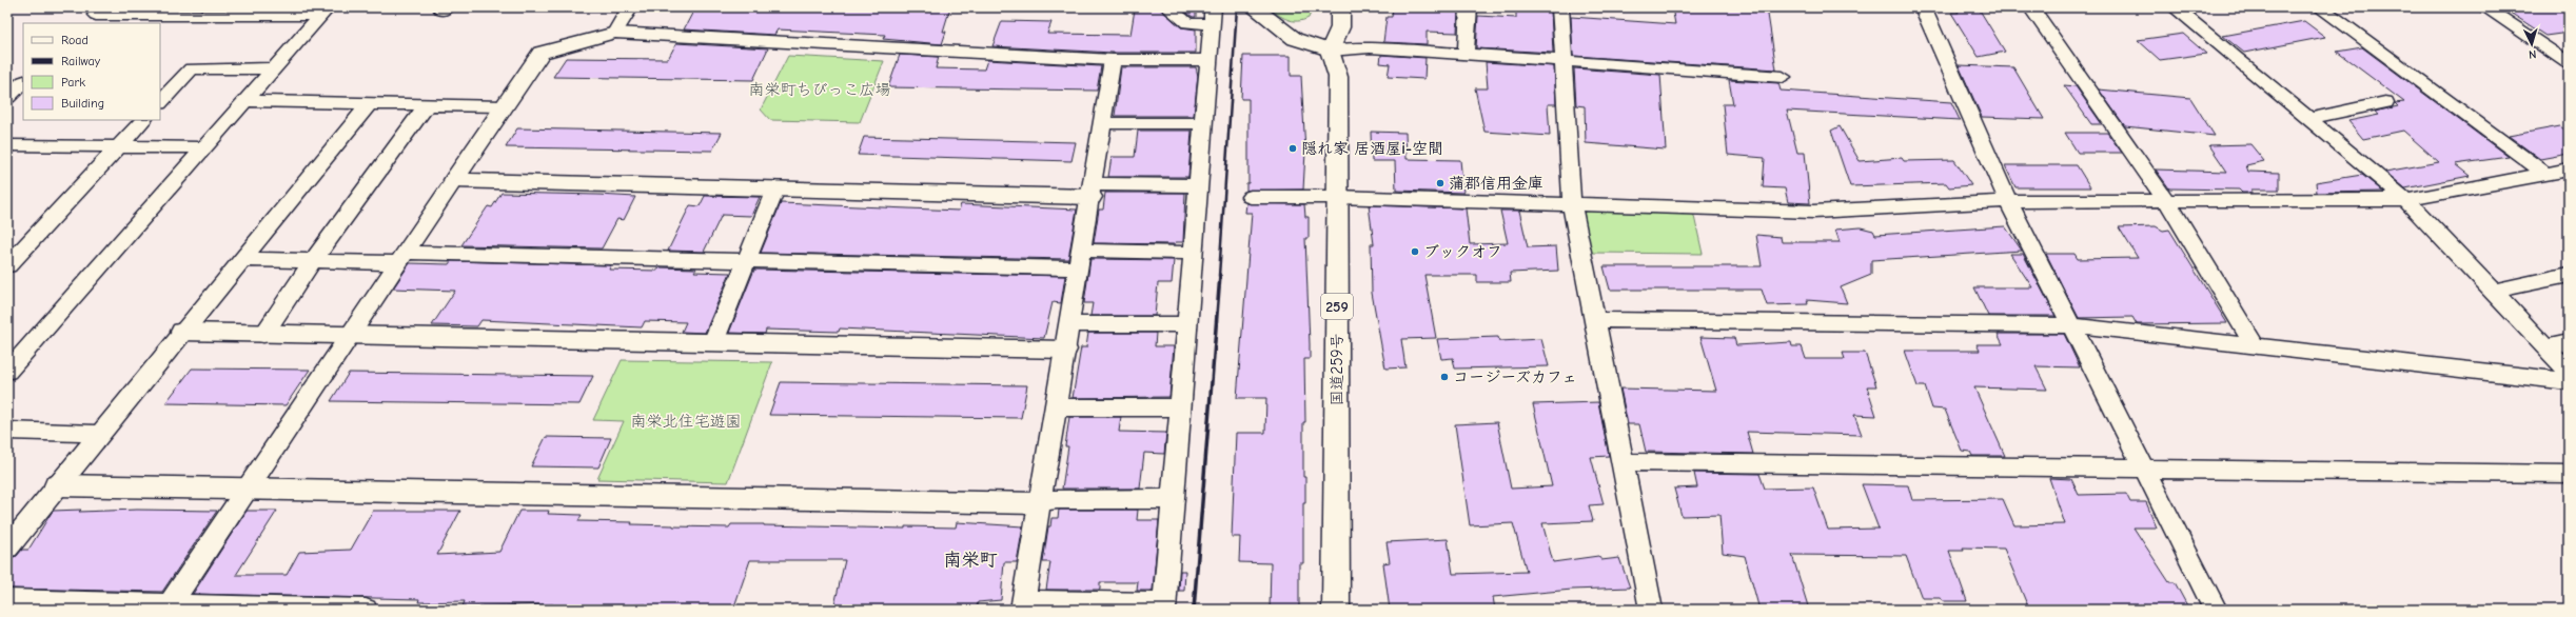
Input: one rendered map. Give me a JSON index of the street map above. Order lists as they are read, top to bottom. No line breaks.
{"streets":{"main road":["259","国道259号"]},"districts":["南栄町"],"parks":["南栄町ちびっこ広場","南栄北住宅遊園"],"places":["隠れ家 居酒屋i-空間","蒲郡信用金庫","ブックオフ","コージーズカフェ"],"legend":["Road","Railway","Park","Building"],"north":"bottom"}
